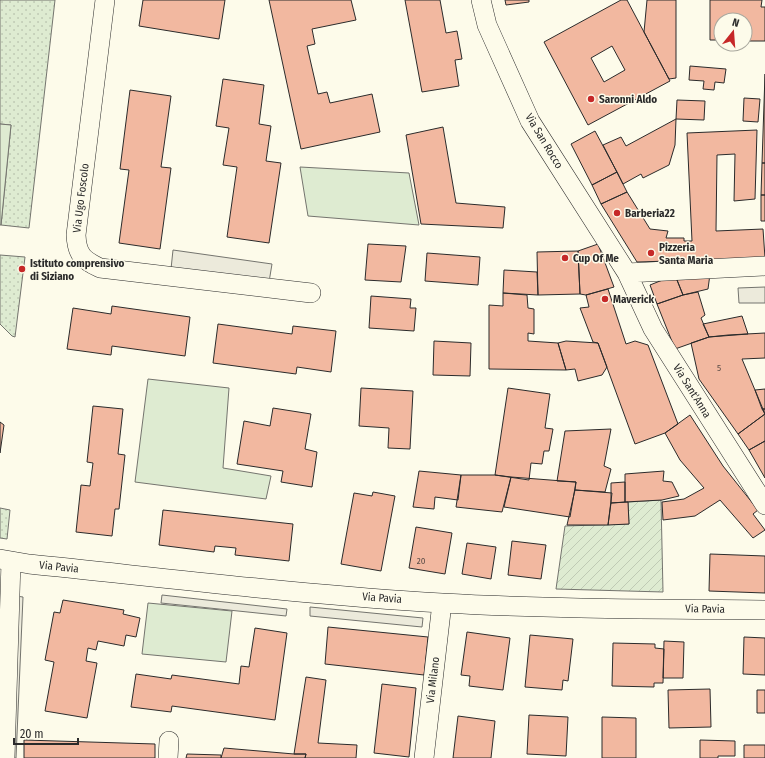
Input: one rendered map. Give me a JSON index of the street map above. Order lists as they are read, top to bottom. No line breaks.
{"streets":{"street":["Via San Rocco","Via Ugo Foscolo","Via Sant'Anna","Via Pavia","Via Milano"]},"crossings":[["Via San Rocco","Via Sant'Anna"],["Via Pavia","Via Milano"]],"places":["Saronni Aldo","Barberia22","Pizzeria Santa Maria","Cup Of Me","Istituto comprensivo di Siziano","Maverick"],"house_numbers":["5","20"],"scale_bar":"20 m","north":"top"}
